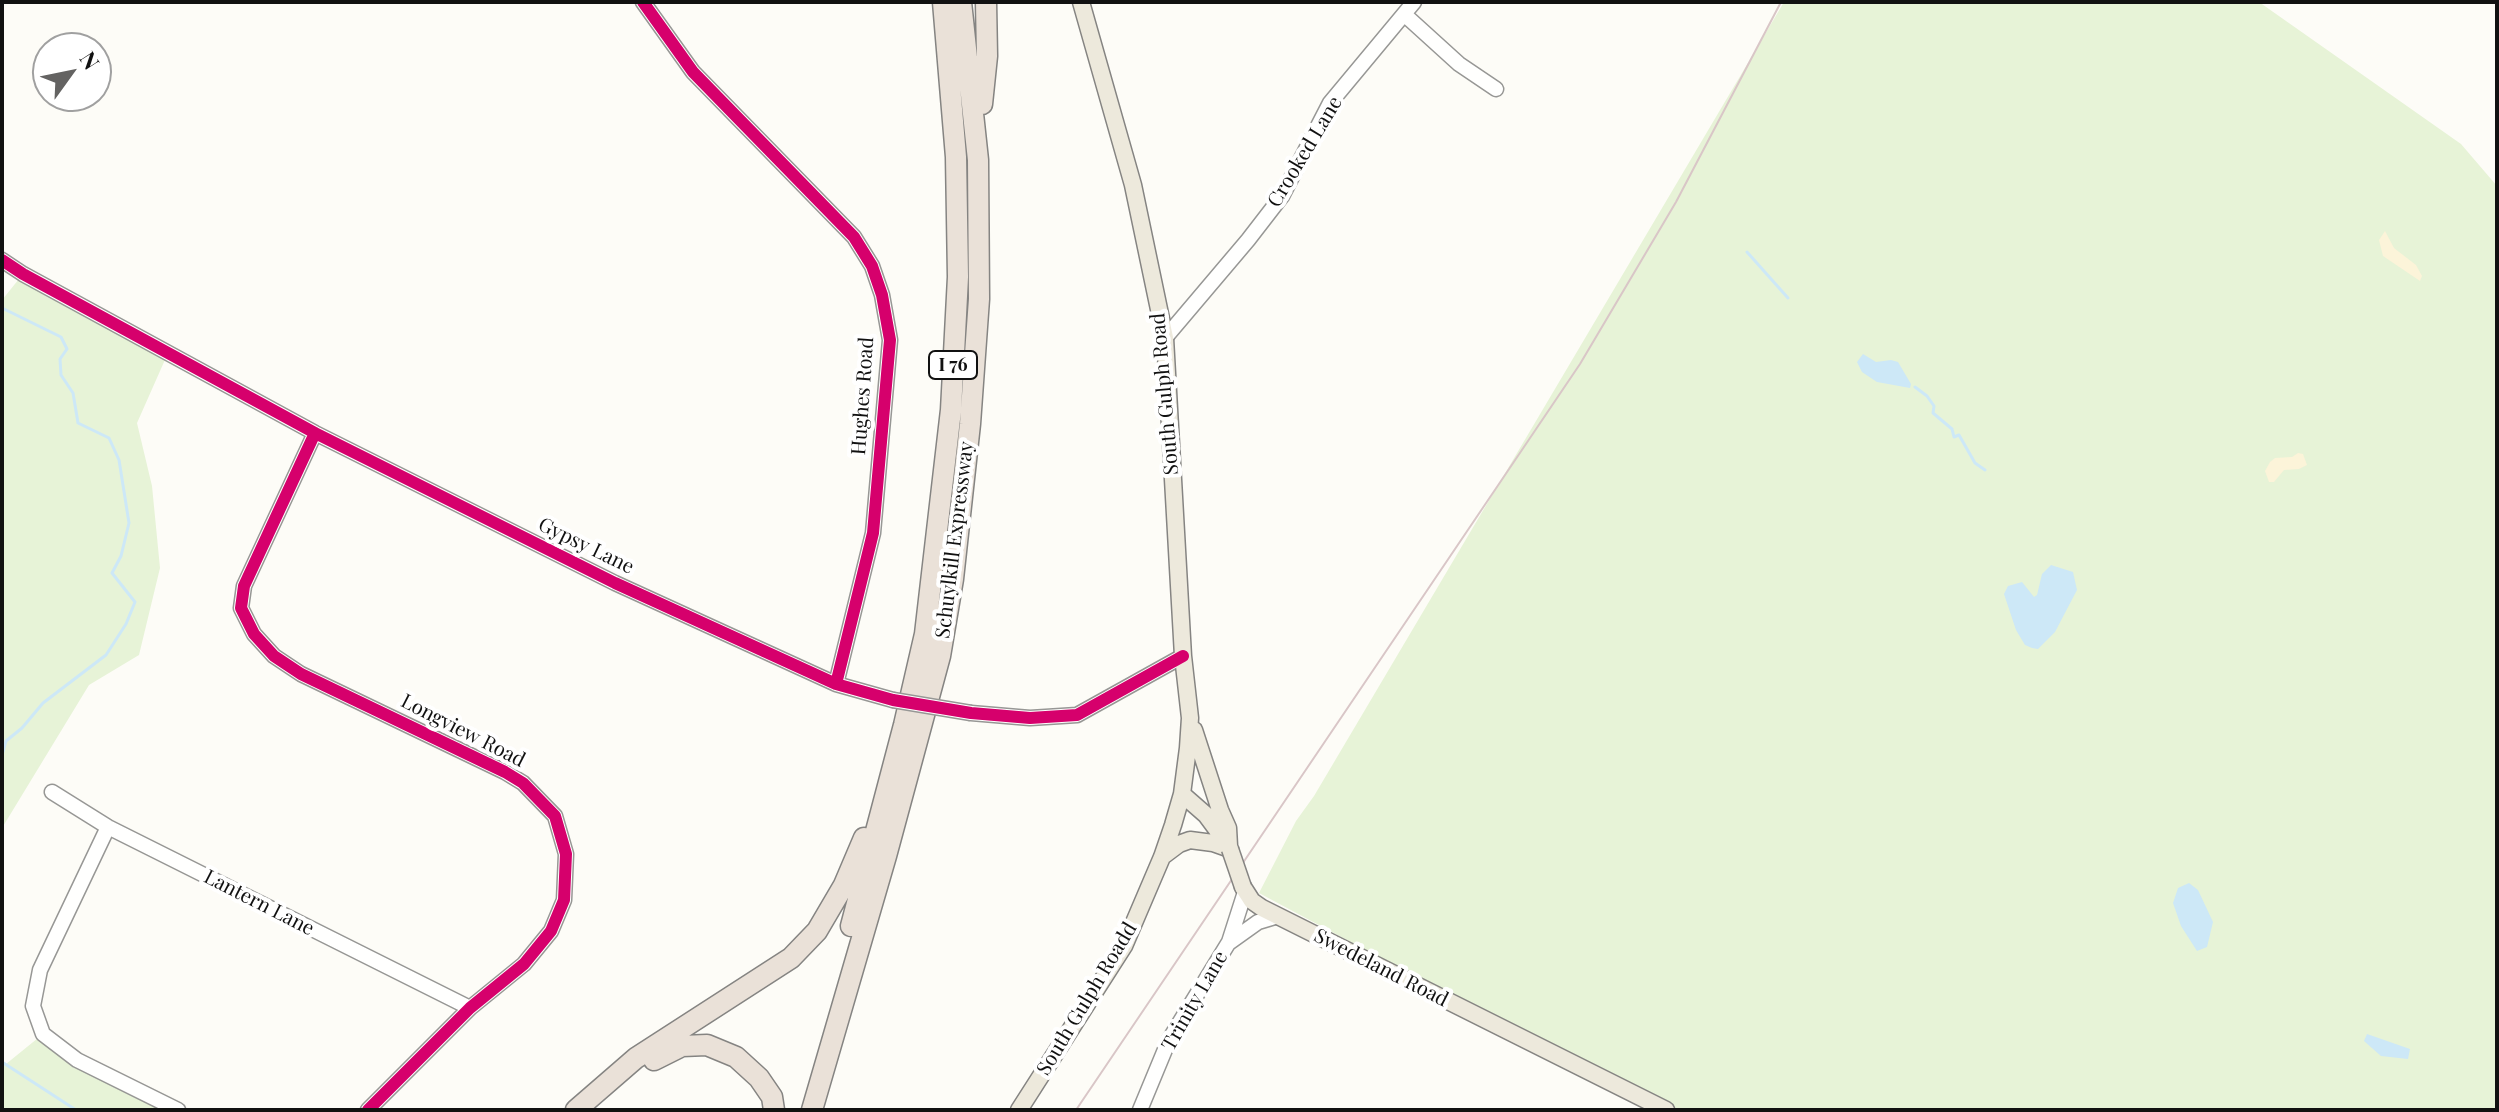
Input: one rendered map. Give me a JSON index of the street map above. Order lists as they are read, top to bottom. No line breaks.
{"streets":{"highway":["I 76","Schuylkill Expressway"],"main road":["South Gulph Road","Swedeland Road","South Gulph Roadd"],"street":["Crooked Lane","Hughes Road","Gypsy Lane","Longview Road","Lantern Lane","Trinity Lane"]},"crossings":[["Crooked Lane","South Gulph Road"],["South Gulph Road","Gypsy Lane"],["South Gulph Road","South Gulph Roadd"],["Hughes Road","Gypsy Lane"],["Gypsy Lane","Longview Road"],["Longview Road","Lantern Lane"],["Swedeland Road","Trinity Lane"]],"north":"top right"}
